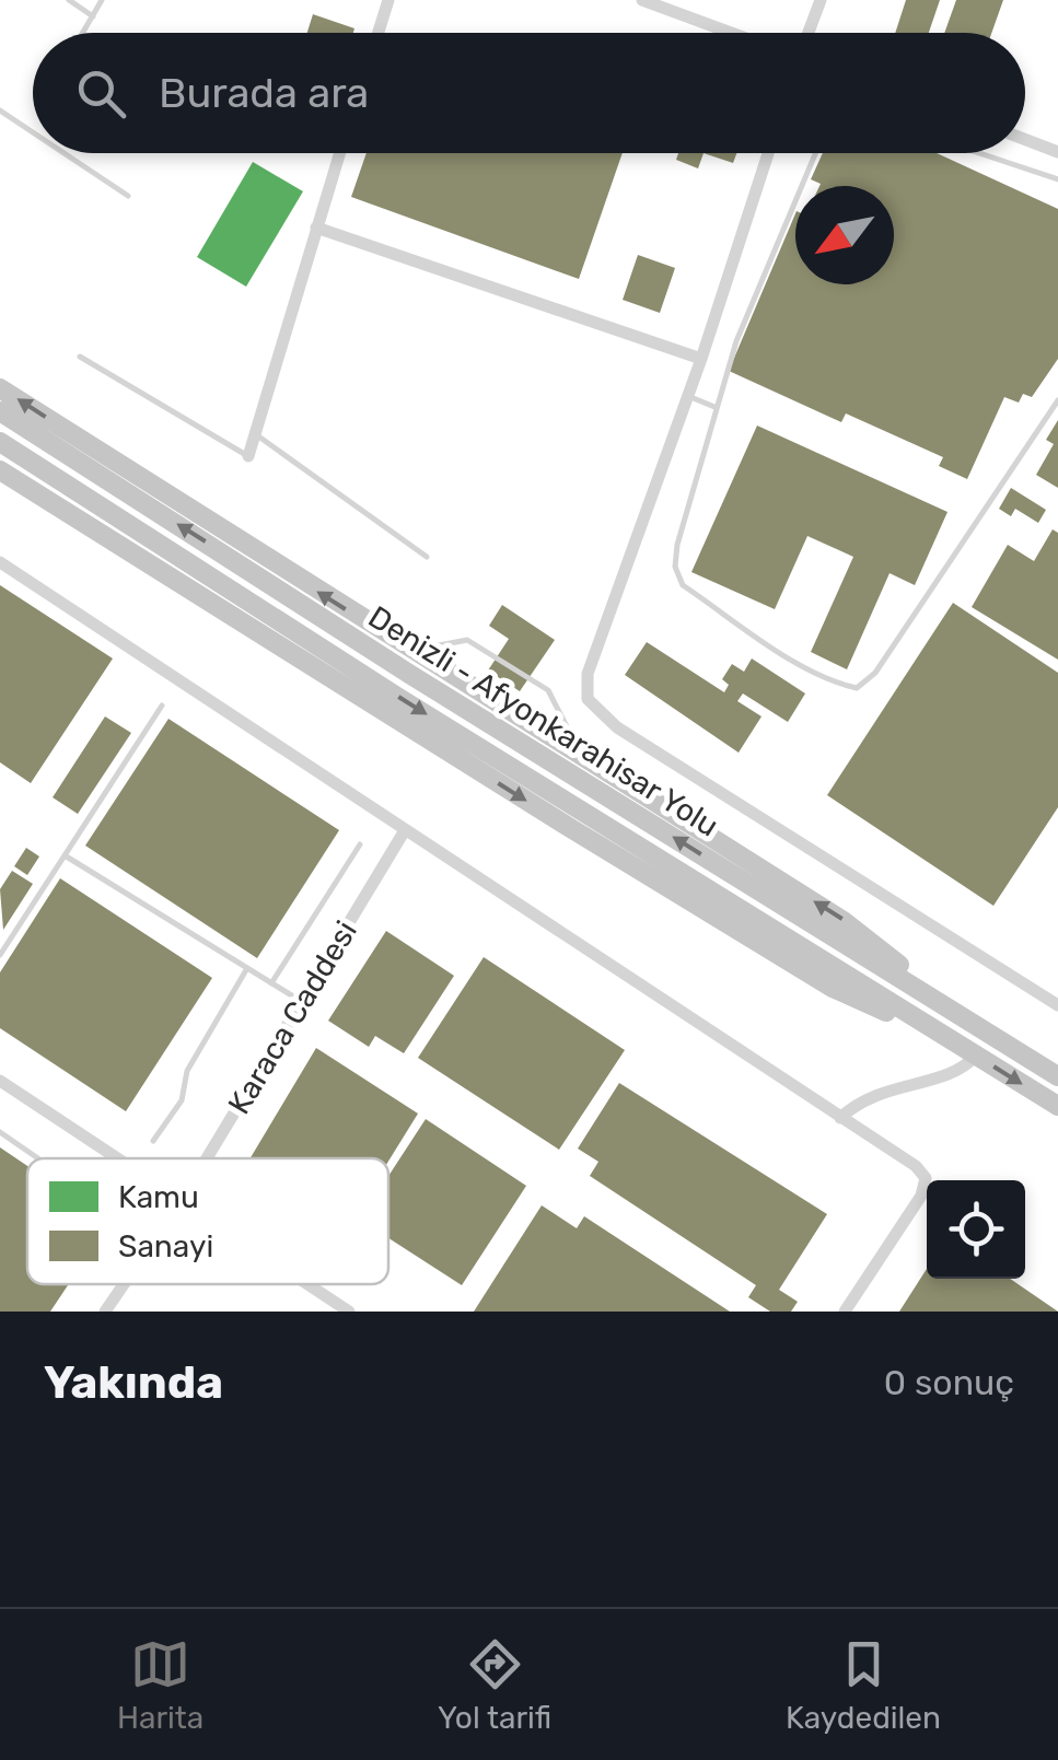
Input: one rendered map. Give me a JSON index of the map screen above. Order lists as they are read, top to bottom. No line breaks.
{"streets":{"highway":["Denizli - Afyonkarahisar Yolu"],"street":["Karaca Caddesi"]},"legend":["Kamu","Sanayi"],"north":"bottom left","page":{"search":"Burada ara","heading":["Yakında","0 sonuç"],"nav":["Harita","Yol tarifi","Kaydedilen"]}}
